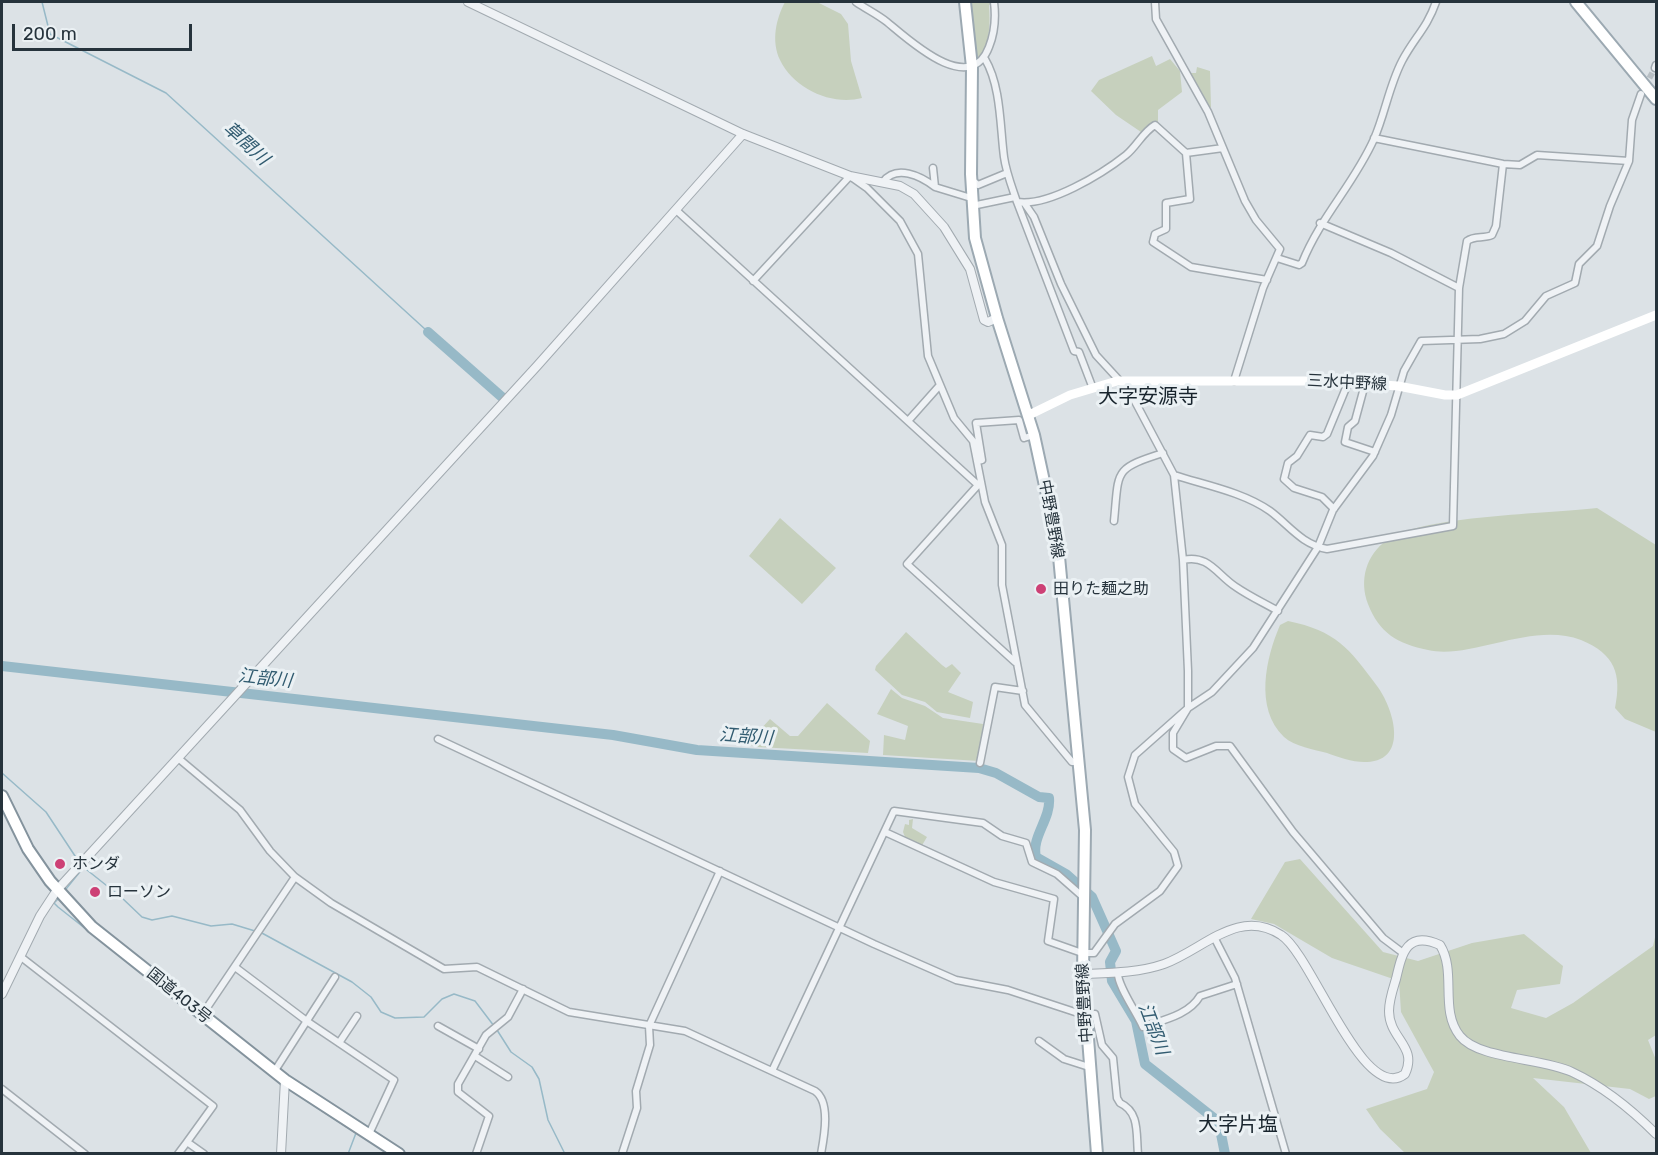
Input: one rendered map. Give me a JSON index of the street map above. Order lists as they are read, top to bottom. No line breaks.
{"streets":{"main road":["三水中野線","中野豊野線","国道403号"]},"crossings":[["三水中野線","中野豊野線"]],"districts":["大字安源寺","大字片塩"],"water":["草間川","江部川"],"places":["田りた麺之助","ホンダ","ローソン"],"scale_bar":"200 m"}
